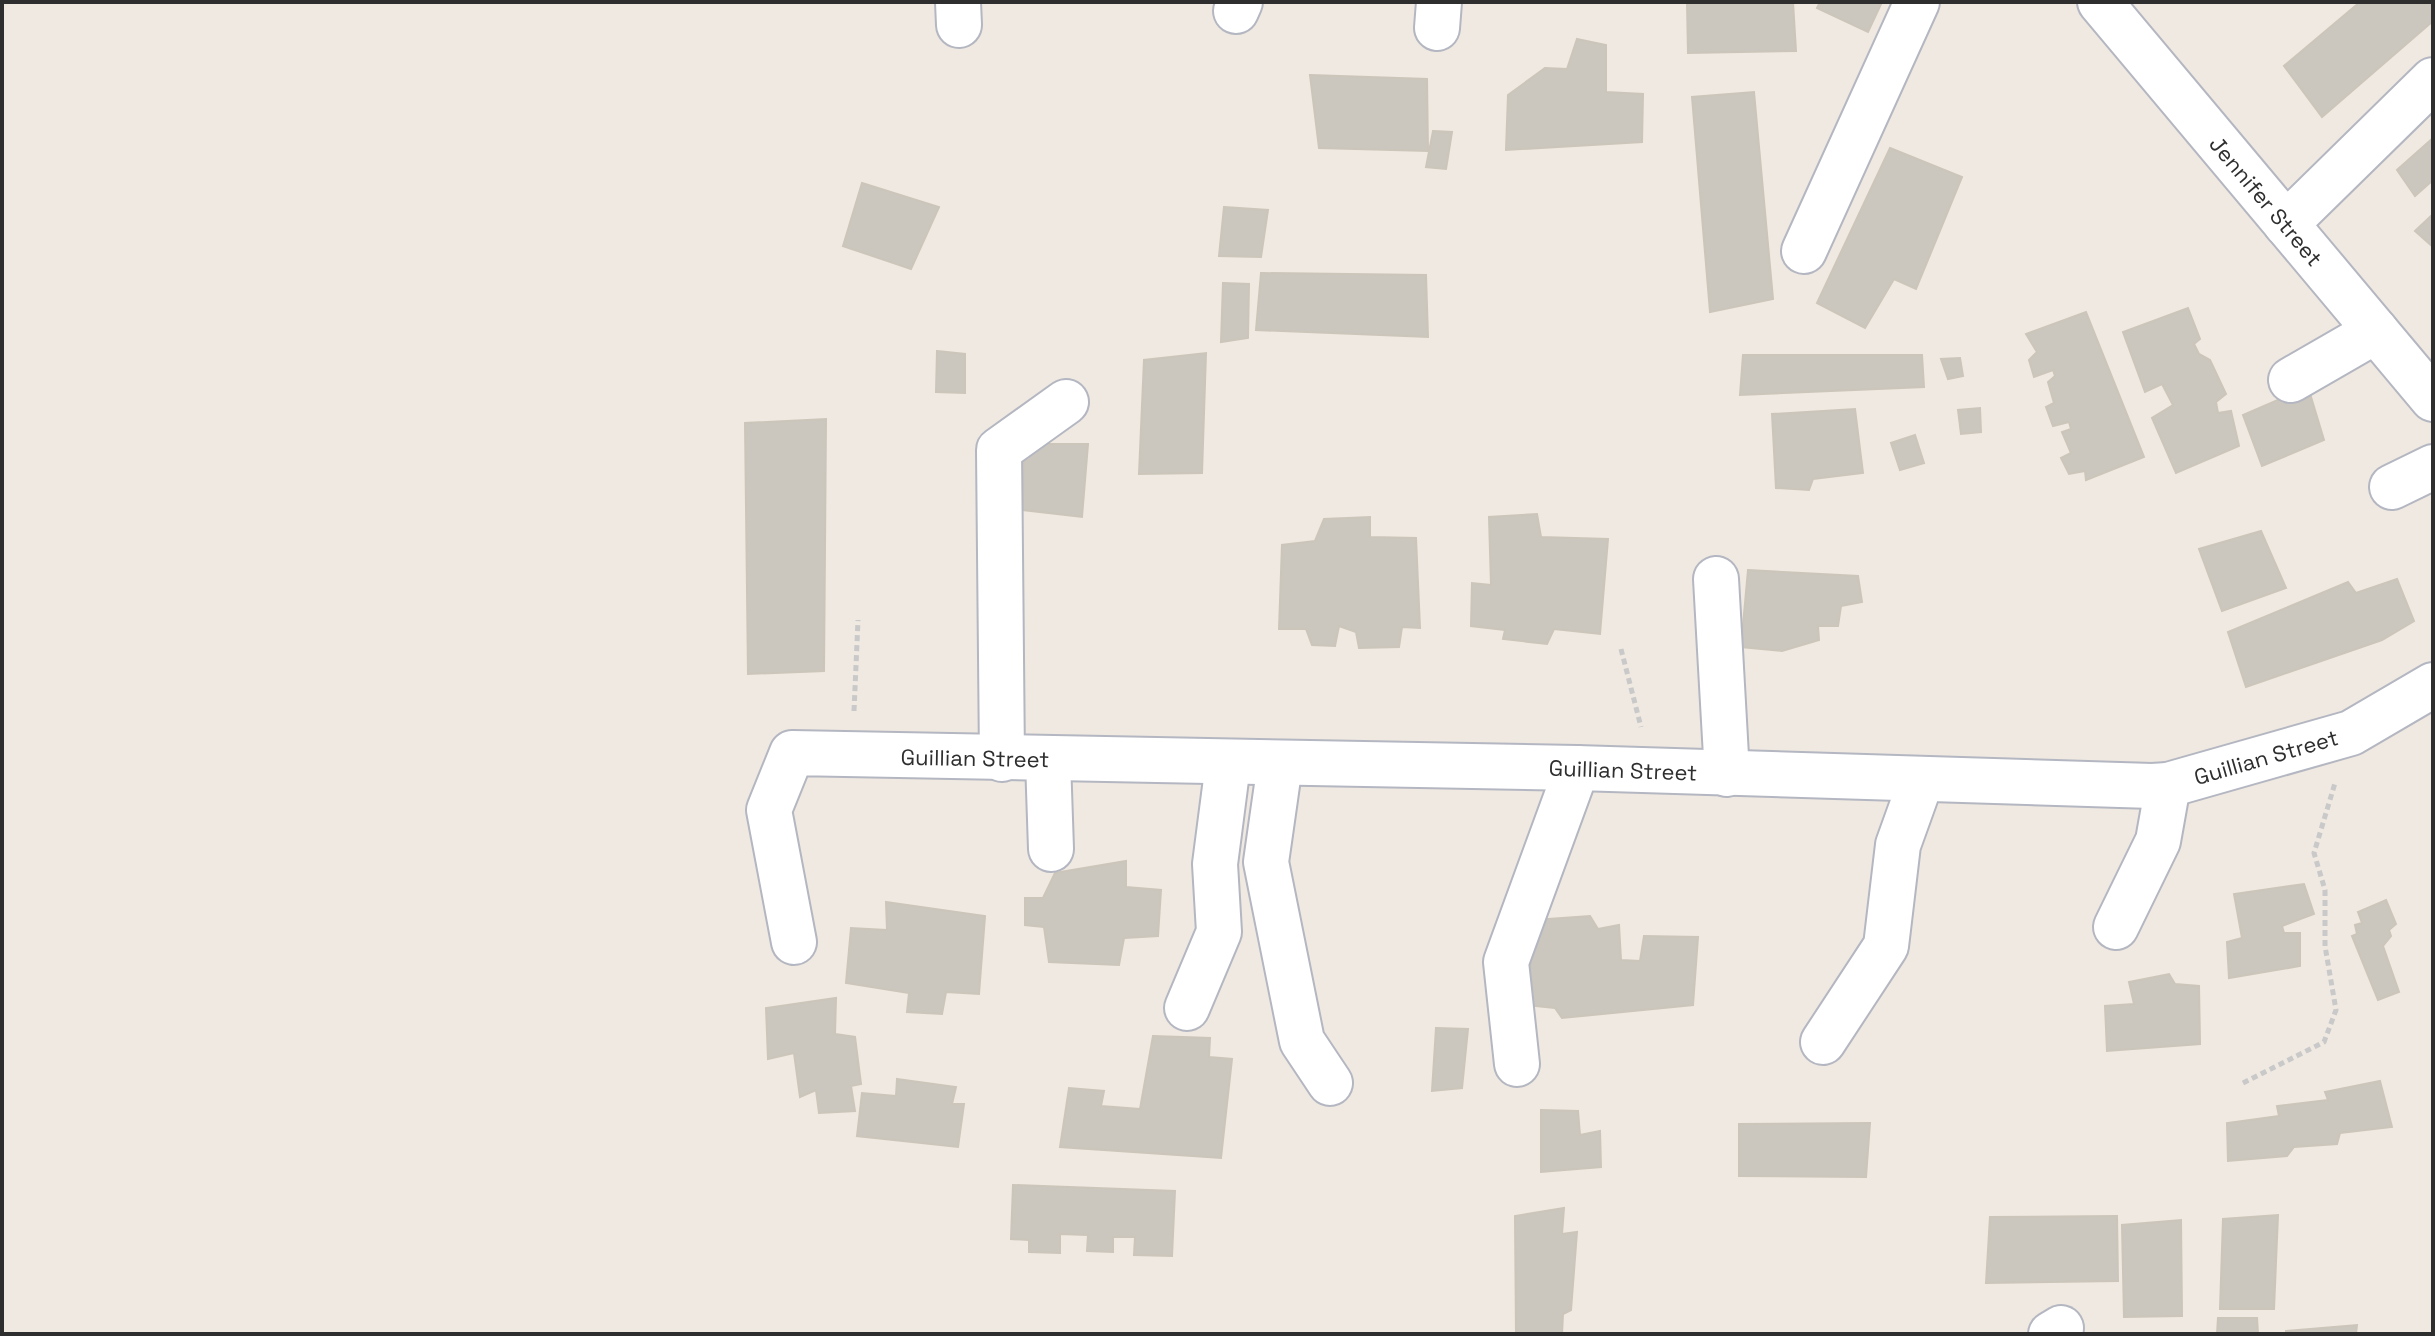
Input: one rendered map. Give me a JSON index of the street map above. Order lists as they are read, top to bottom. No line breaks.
{"streets":{"street":["Jennifer Street","Guillian Street"]}}
